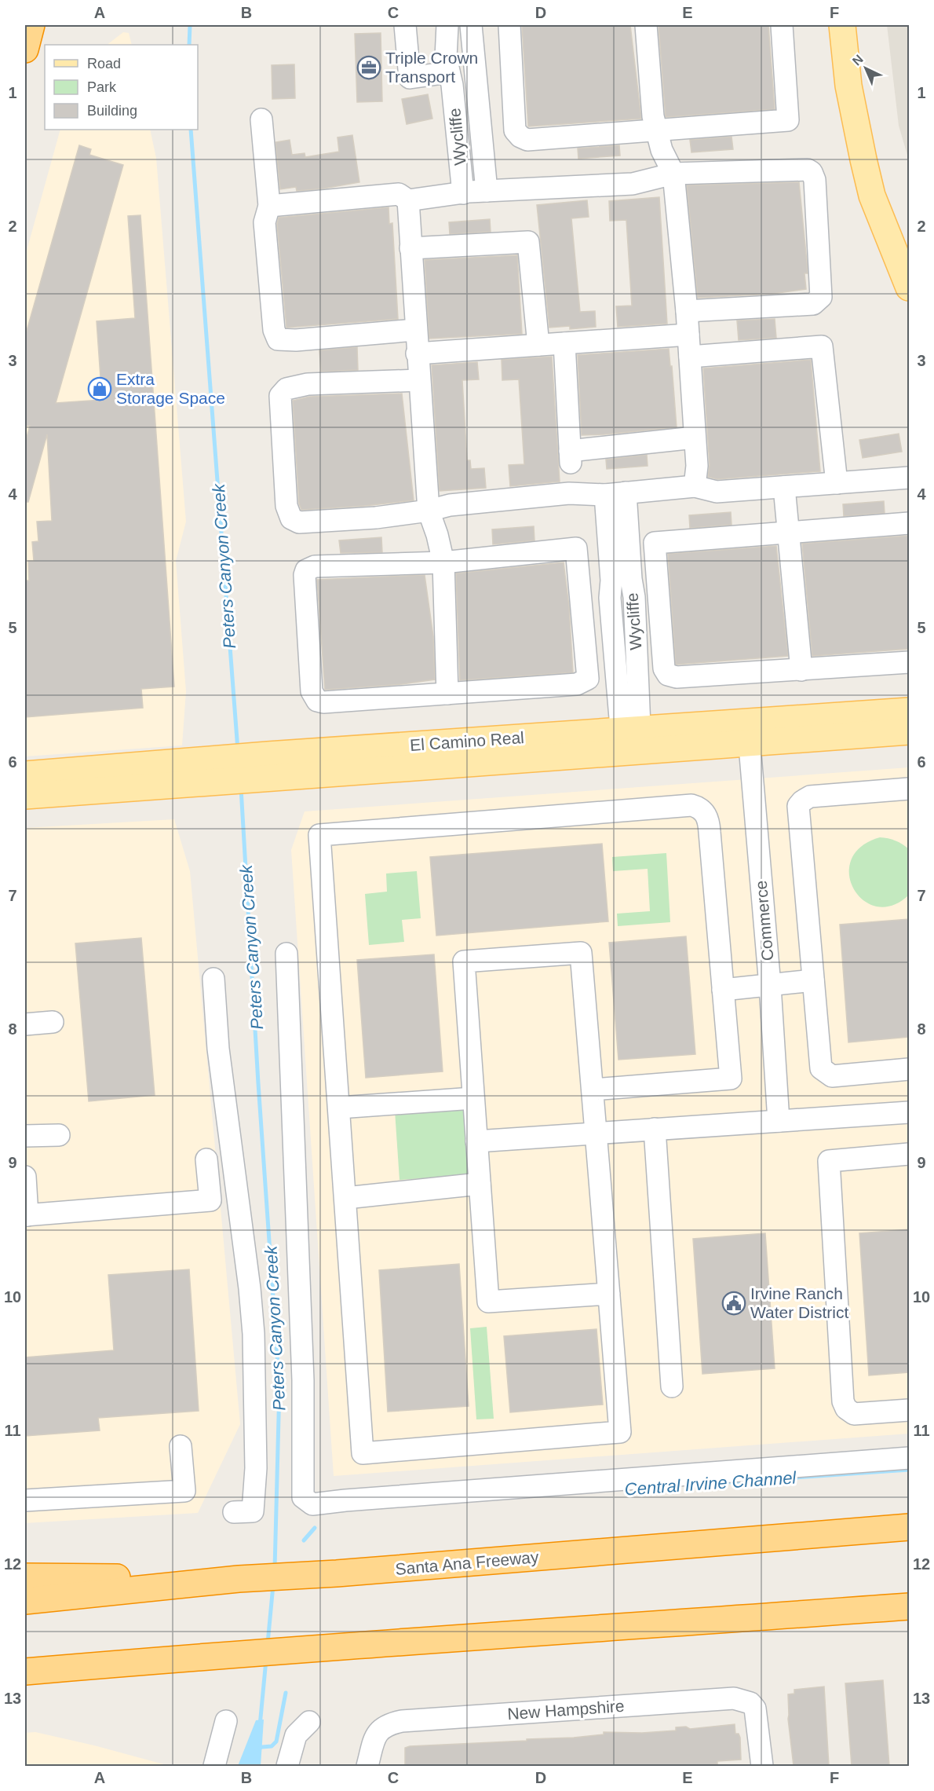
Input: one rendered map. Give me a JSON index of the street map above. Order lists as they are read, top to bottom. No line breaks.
{"streets":{"highway":["Santa Ana Freeway"],"main road":["El Camino Real"],"street":["Wycliffe","Commerce","New Hampshire"]},"crossings":[["Wycliffe","El Camino Real"],["El Camino Real","Commerce"]],"water":["Peters Canyon Creek","Central Irvine Channel"],"places":{"office":["Triple Crown Transport"],"shop":["Extra Storage Space"],"public building":["Irvine Ranch Water District"]},"legend":["Road","Park","Building"],"north":"top left","grid":{"columns":["A","B","C","D","E","F"],"rows":["1","2","3","4","5","6","7","8","9","10","11","12","13"]}}
